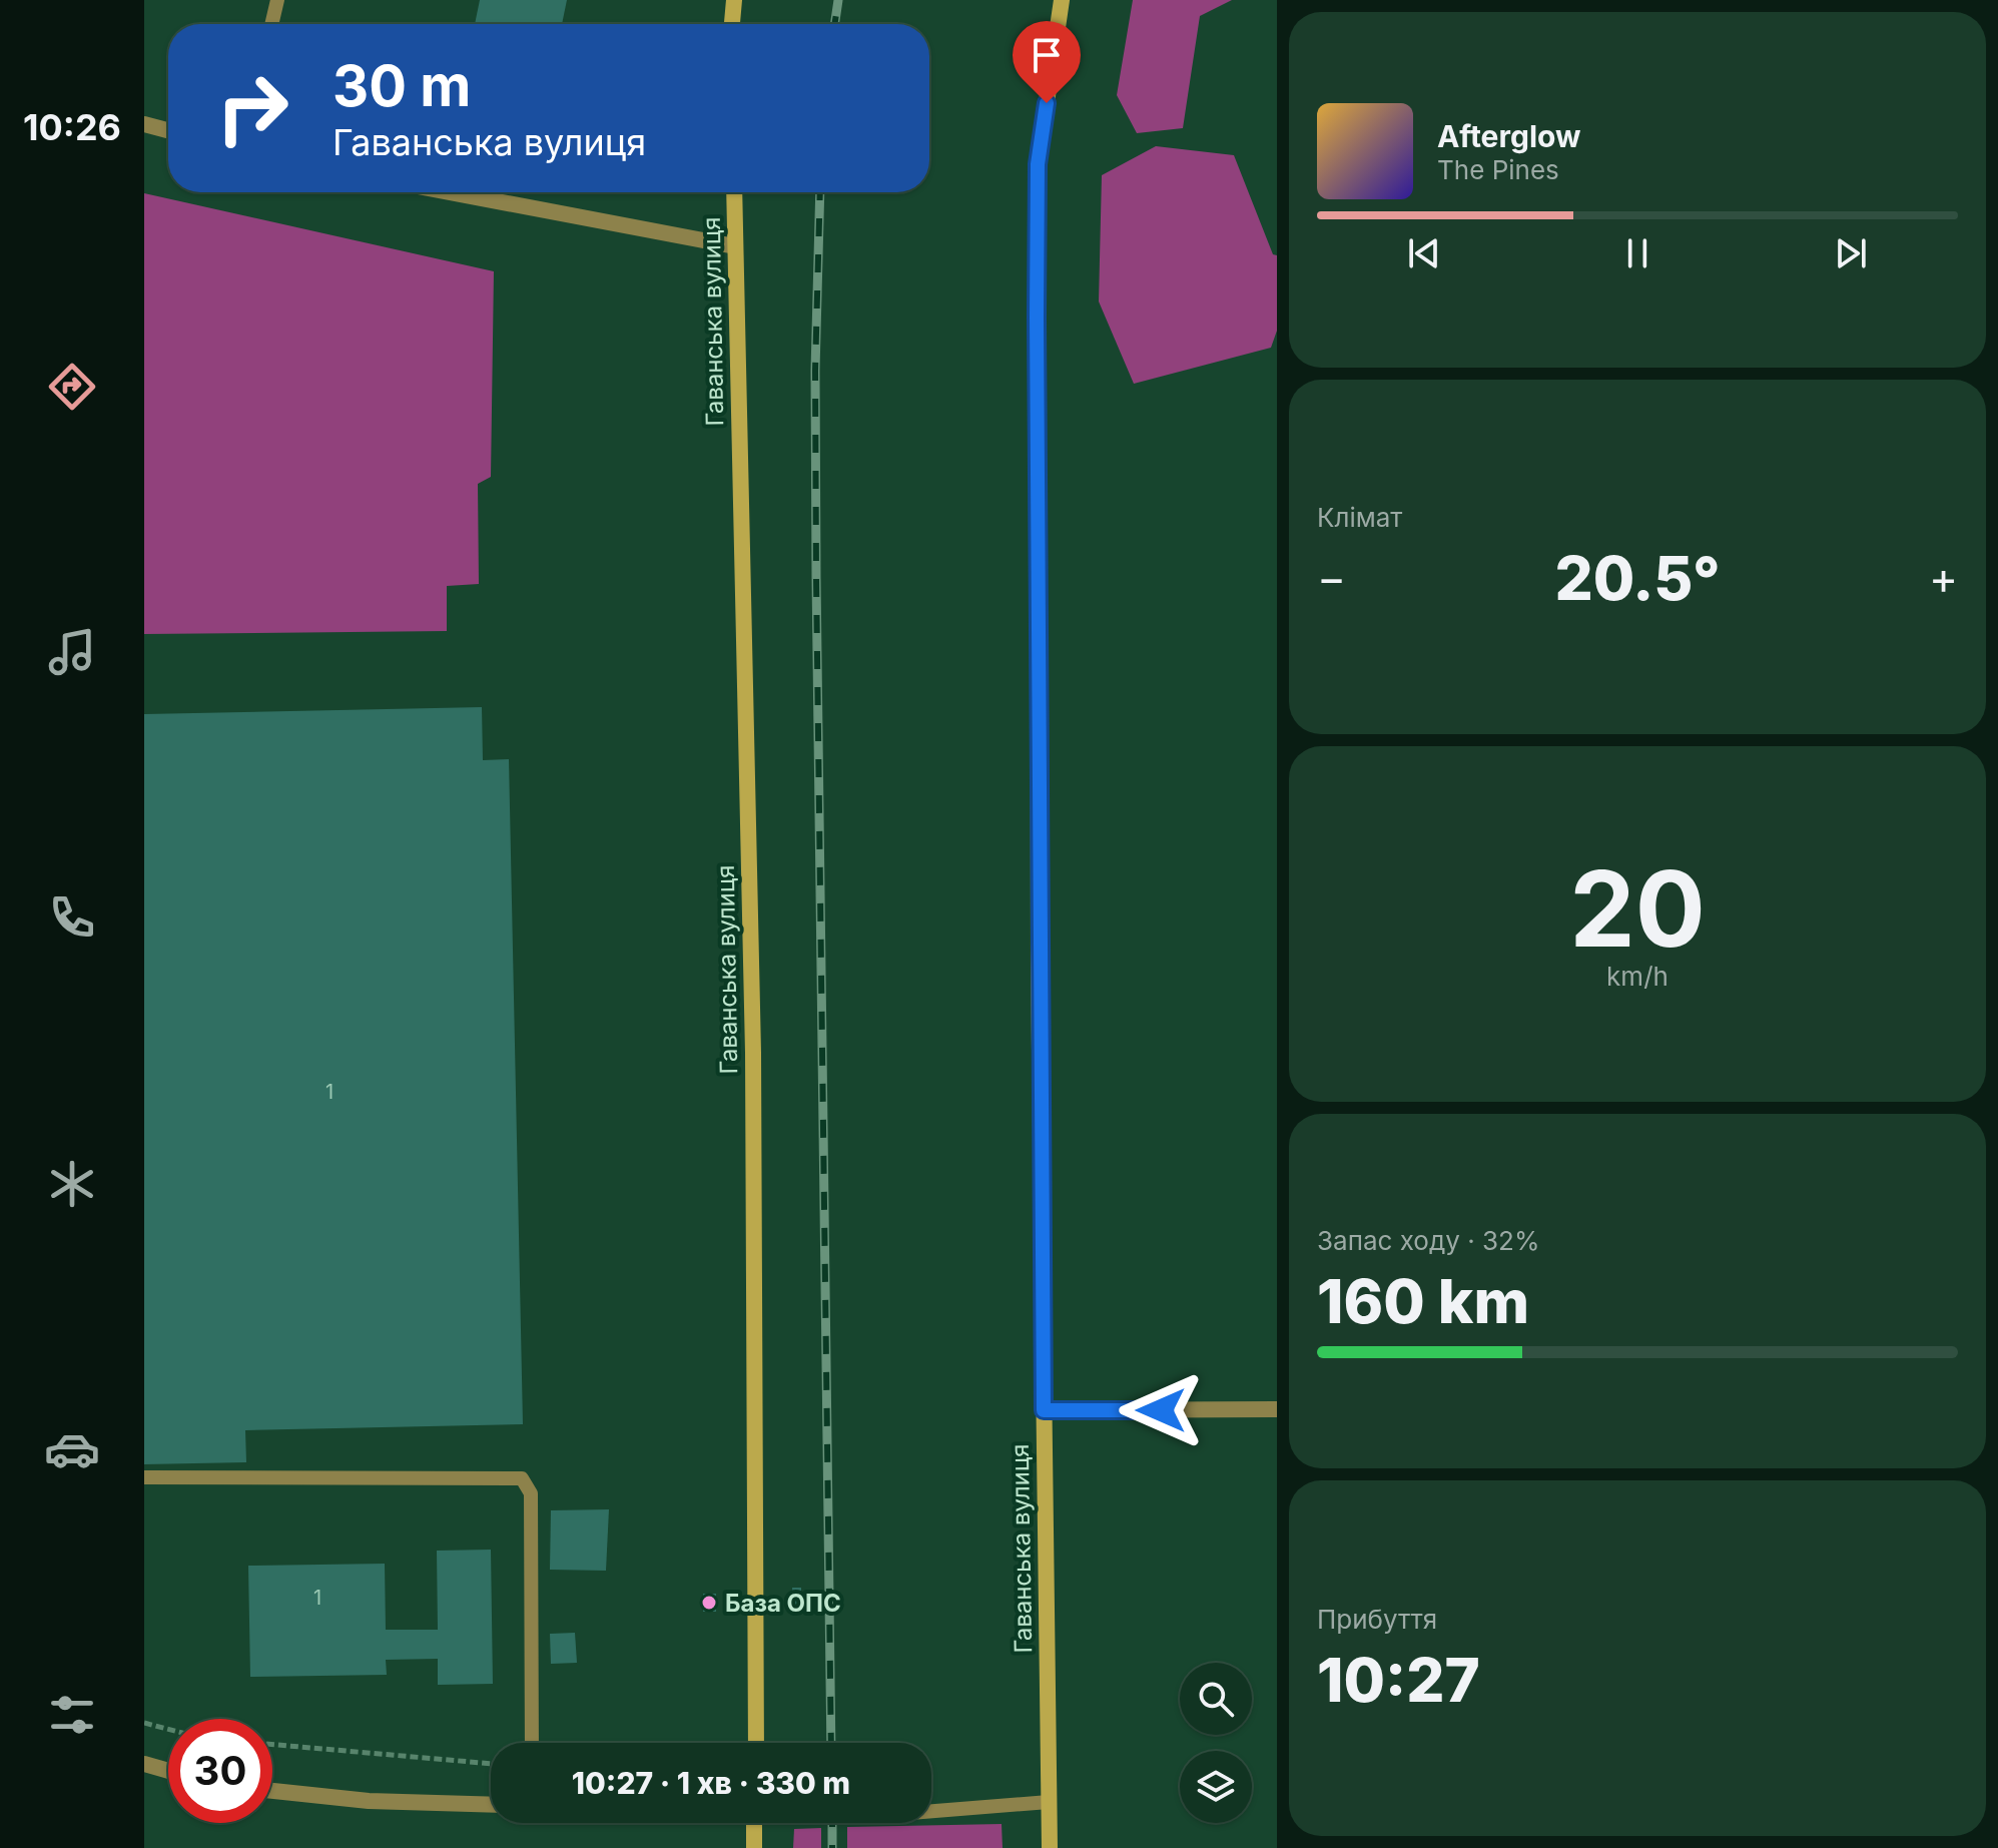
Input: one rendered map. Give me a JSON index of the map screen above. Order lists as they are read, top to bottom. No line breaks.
{"streets":{"main road":["Гаванська вулиця"]},"places":["База ОПС"],"house_numbers":["1","1"],"page":{"tabs":"10:26","turn":["30 m","Гаванська вулиця"],"song":["Afterglow","The Pines"],"tile":["Клімат",["20","km/h"],["Запас ходу · 32%","160 km"],["Прибуття","10:27"]],"heat":["−","20.5°","+"],"limit":"30","trip":"10:27 · 1 хв · 330 m"}}
